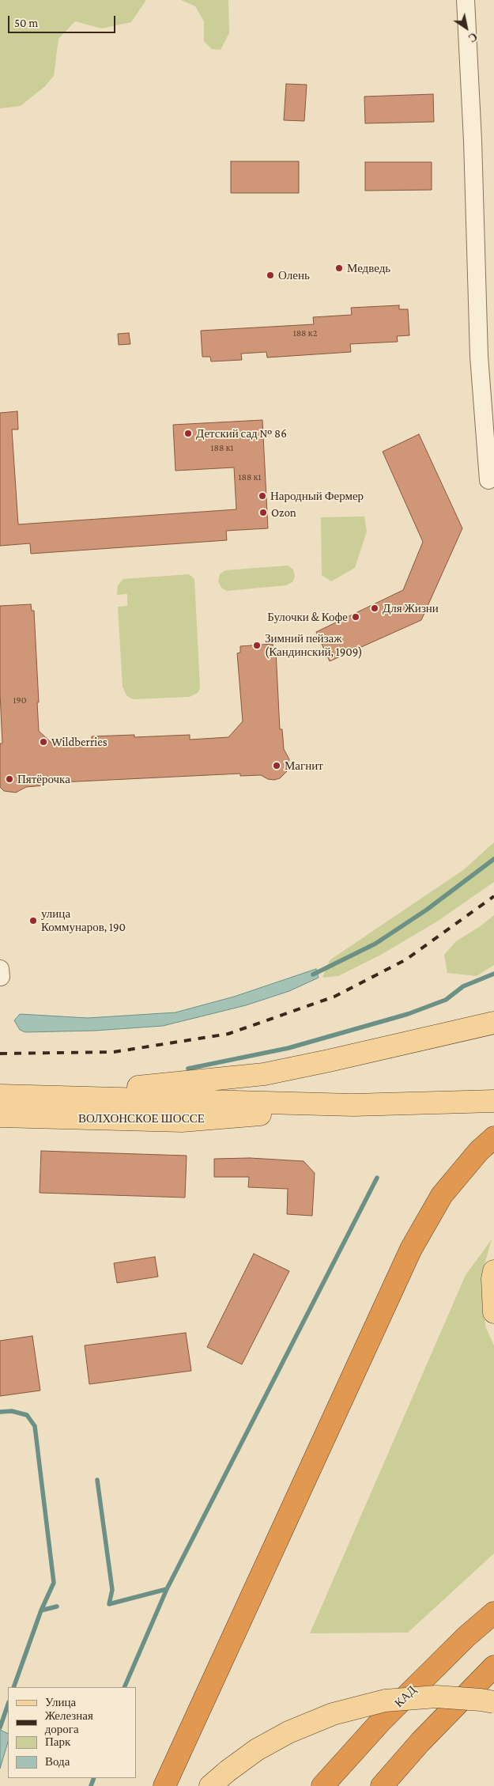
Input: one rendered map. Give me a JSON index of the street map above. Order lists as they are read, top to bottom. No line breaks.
{"streets":{"highway":["КАД"],"main road":["ВОЛХОНСКОЕ ШОССЕ"]},"places":["Медведь","Олень","Детский сад № 86","Народный Фермер","Ozon","Для Жизни","Булочки & Кофе","Зимний пейзаж (Кандинский, 1909)","Wildberries","Магнит","Пятёрочка","улица Коммунаров, 190"],"house_numbers":["188 к2","188 к1","188 к1","190"],"legend":["Улица","Железная дорога","Парк","Вода"],"scale_bar":"50 m","north":"bottom right"}
